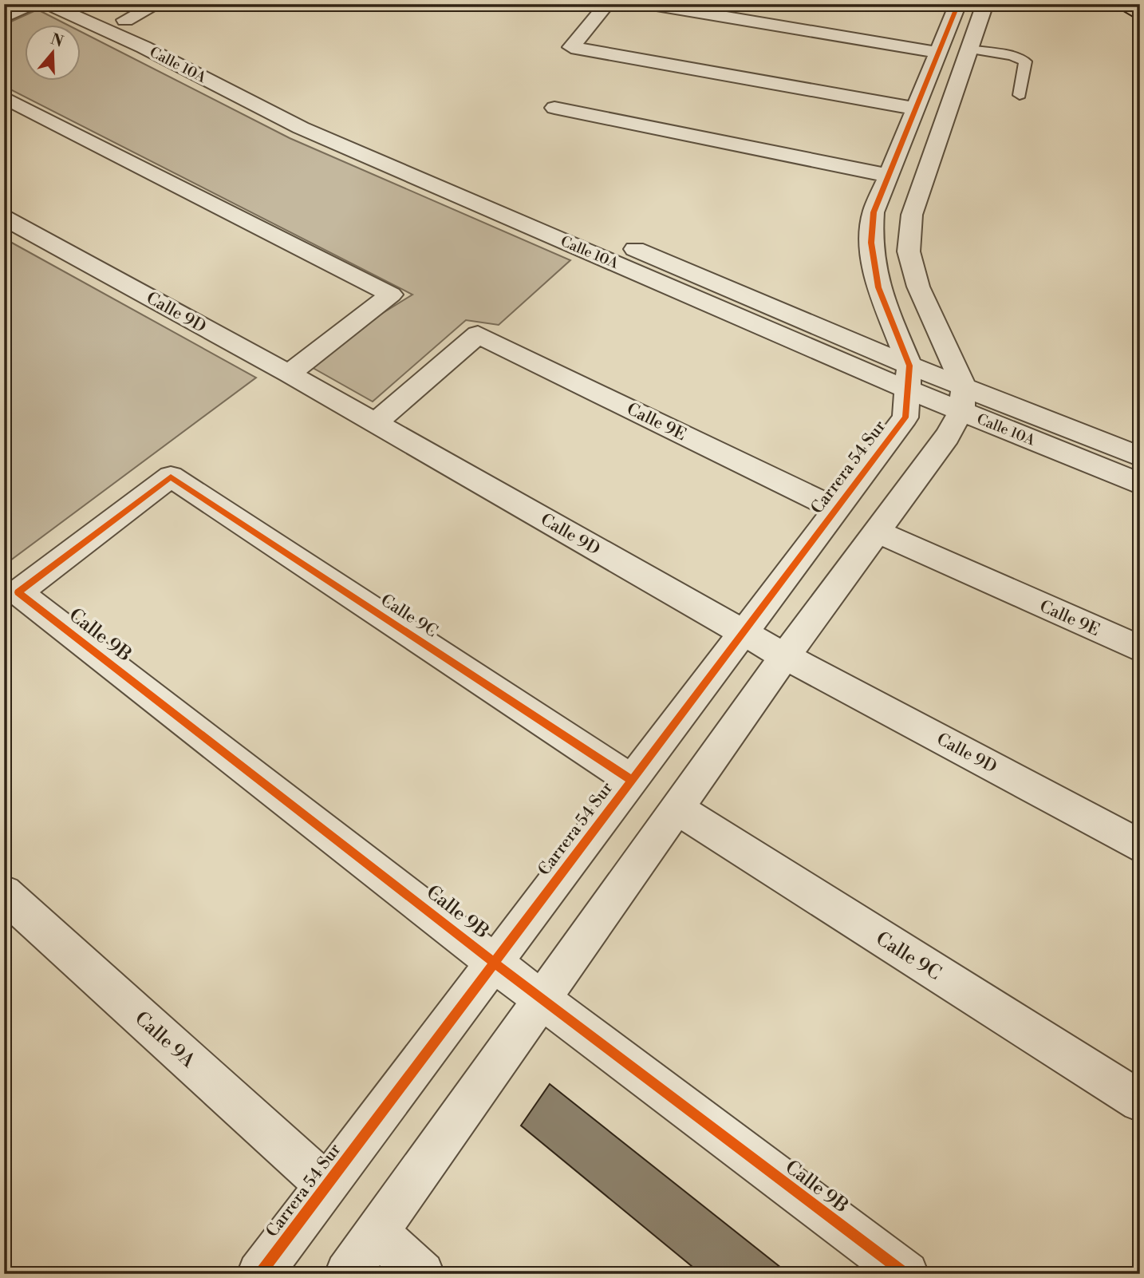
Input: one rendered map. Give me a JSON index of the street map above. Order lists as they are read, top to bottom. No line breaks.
{"streets":{"street":["Calle 10A","Calle 9D","Calle 9E","Carrera 54 Sur","Calle 9C","Calle 9B","Calle 9A"]},"crossings":[["Calle 10A","Carrera 54 Sur"],["Calle 9D","Calle 9E"],["Calle 9D","Carrera 54 Sur"],["Calle 9E","Carrera 54 Sur"],["Carrera 54 Sur","Calle 9C"],["Carrera 54 Sur","Calle 9B"],["Carrera 54 Sur","Calle 9A"],["Calle 9C","Calle 9B"]],"north":"top"}
